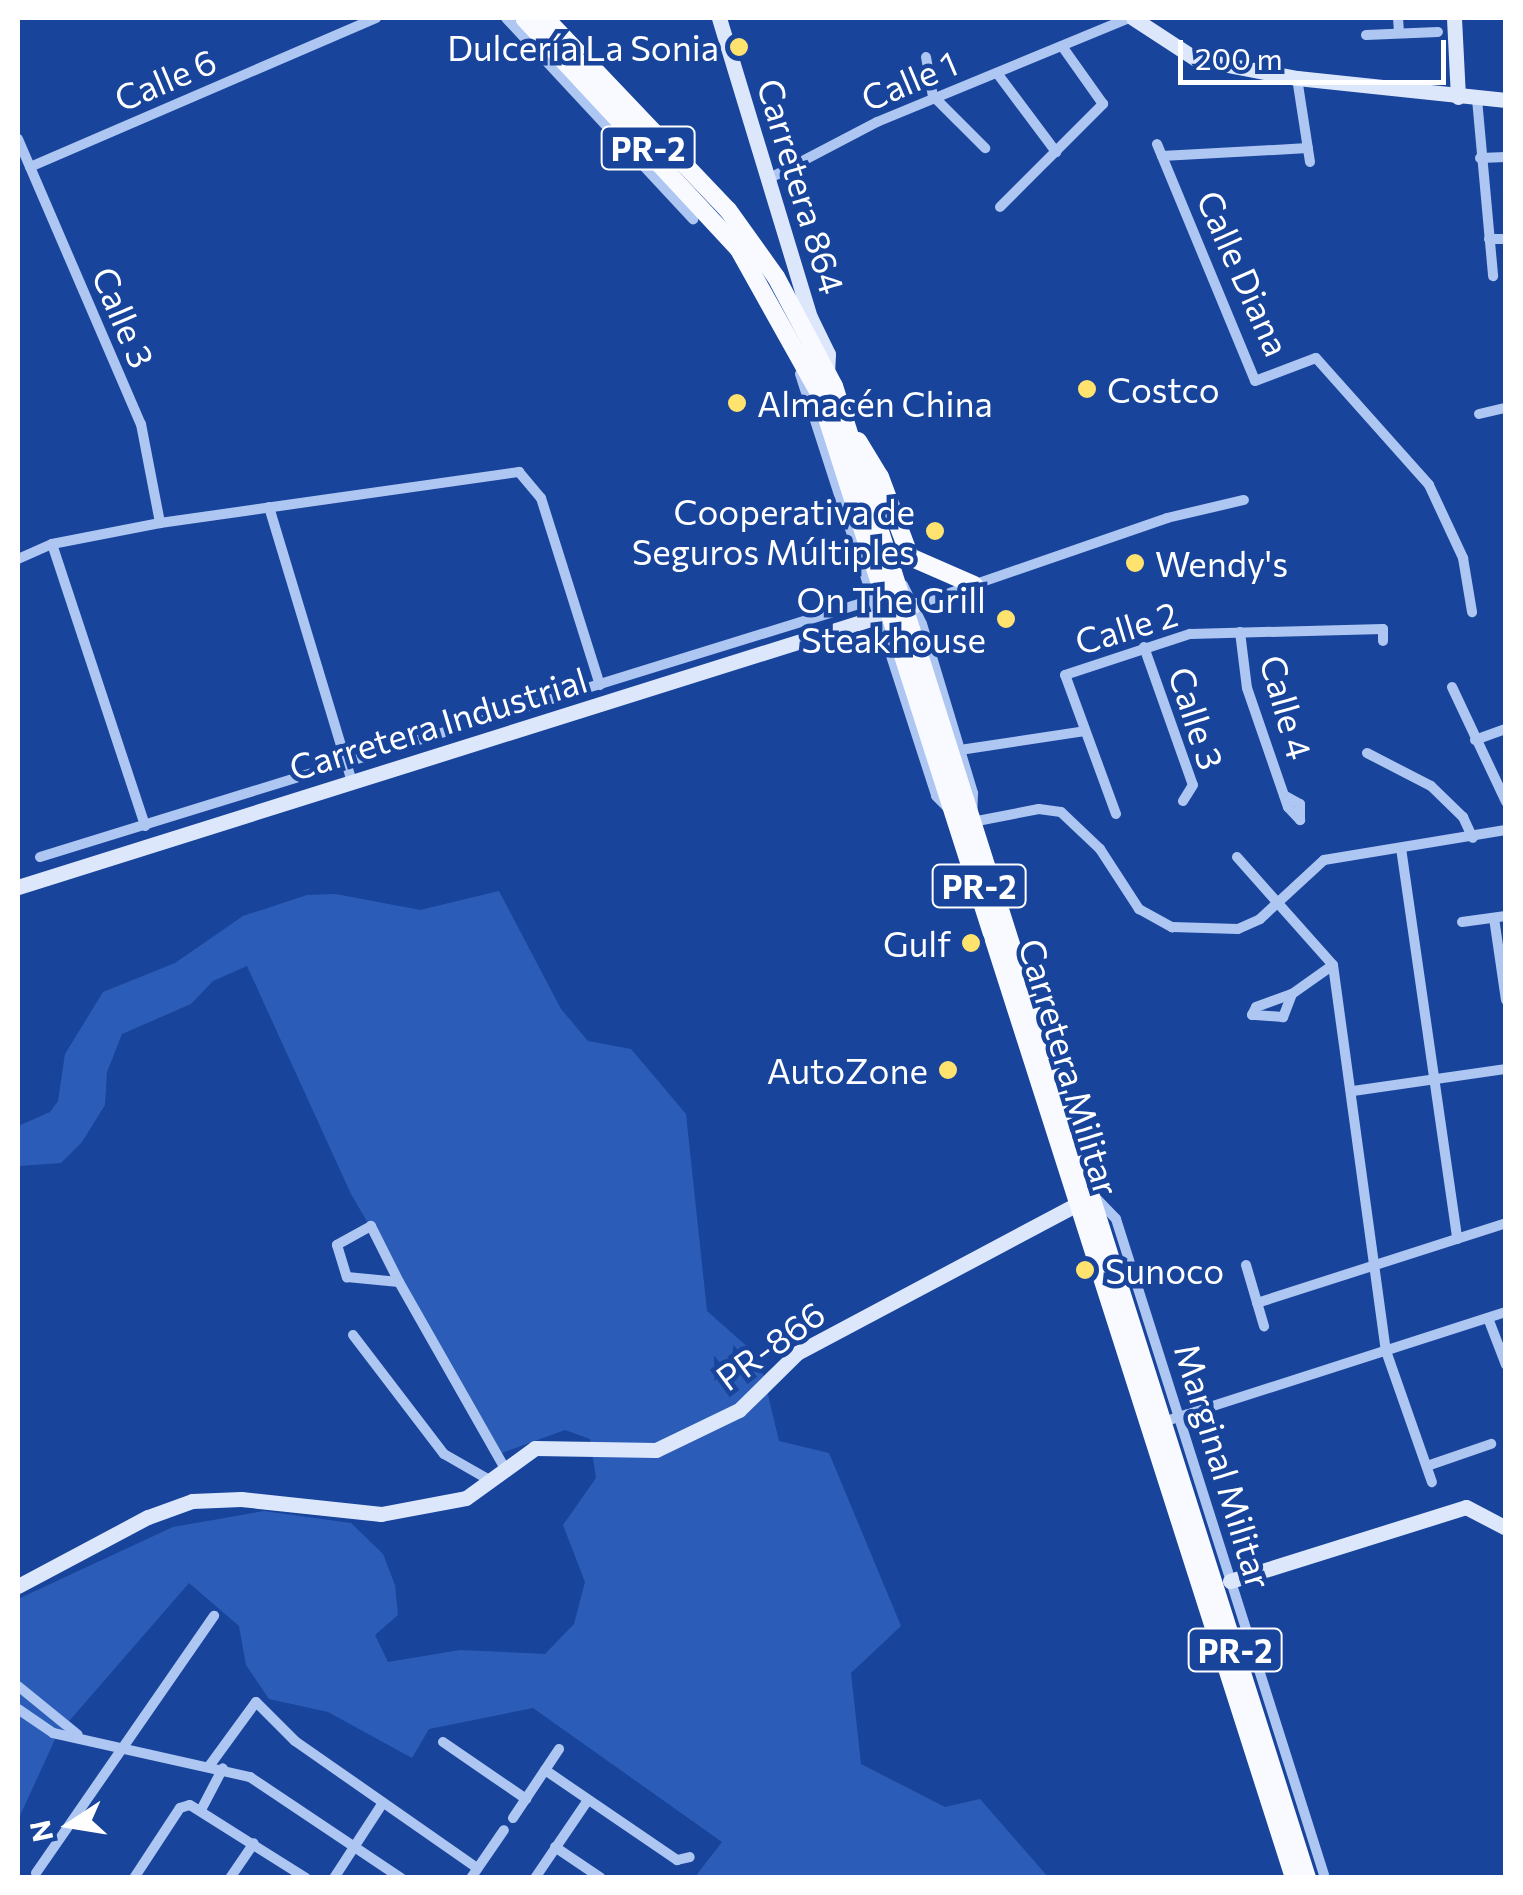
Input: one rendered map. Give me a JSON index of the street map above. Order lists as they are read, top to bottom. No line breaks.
{"streets":{"main road":["PR-2","Carretera Militar"],"street":["Calle 6","Calle 1","Carretera 864","Calle Diana","Calle 3","Calle 2","Calle 4","Carretera Industrial","PR-866","Marginal Militar"]},"crossings":[["Calle 6","Calle 3"],["Calle 1","Carretera 864"],["Carretera 864","Carretera Militar"],["Calle 3","Calle 2"],["Calle 2","Calle 4"],["Carretera Industrial","Carretera Militar"],["Carretera Militar","PR-866"],["Carretera Militar","Marginal Militar"],["PR-866","Marginal Militar"]],"places":["Dulcería La Sonia","Costco","Almacén China","Cooperativa de Seguros Múltiples","Wendy's","On The Grill Steakhouse","Gulf","AutoZone","Sunoco"],"scale_bar":"200 m","north":"left"}
